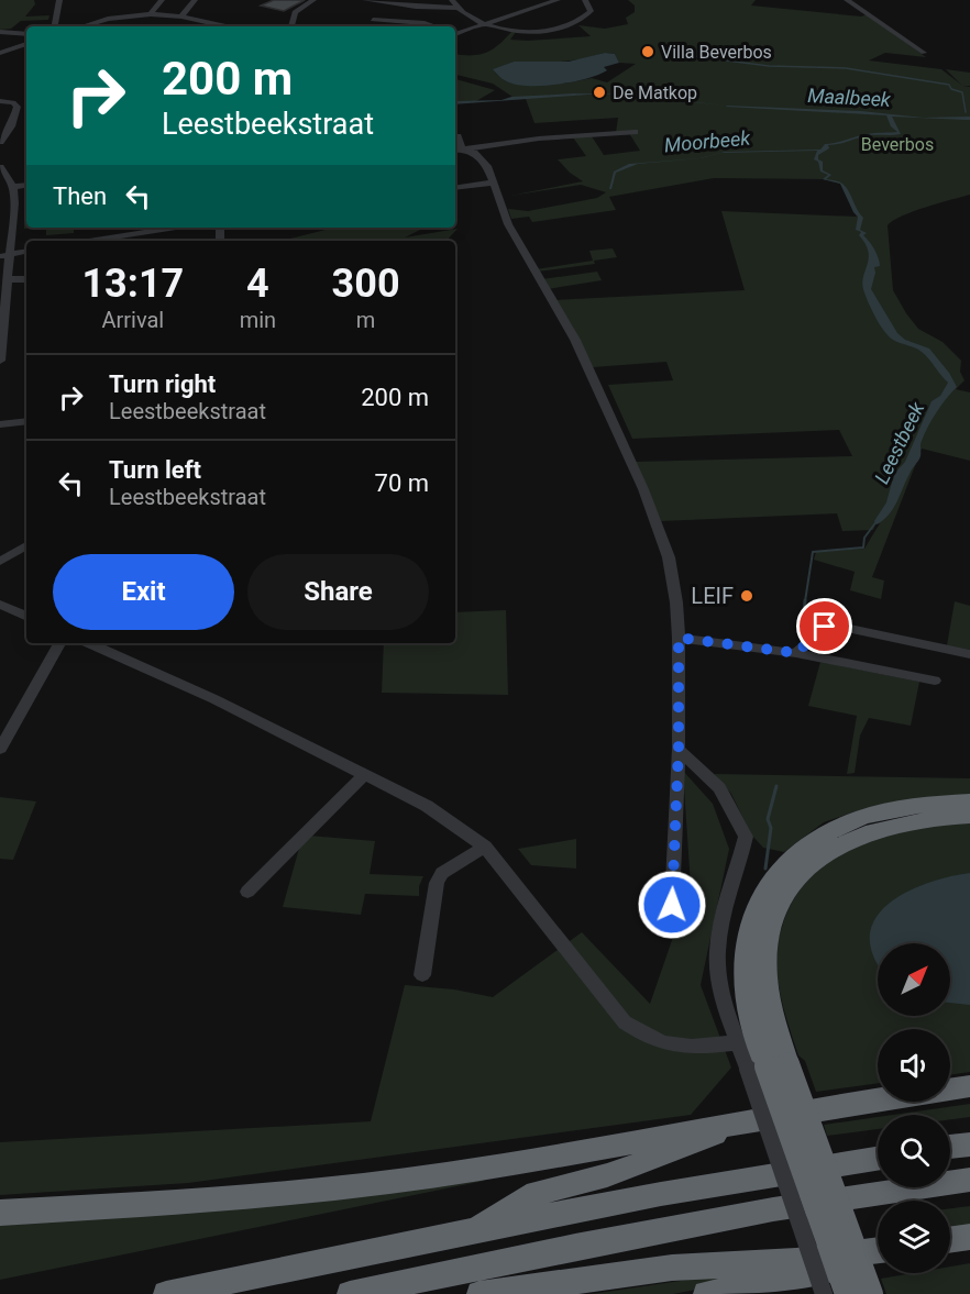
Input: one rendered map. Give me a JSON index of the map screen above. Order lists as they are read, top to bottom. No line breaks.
{"water":["Maalbeek","Moorbeek","Leestbeek"],"parks":["Beverbos"],"places":["Villa Beverbos","De Matkop","LEIF"],"north":"top right","page":{"turn":["200 m","Leestbeekstraat"],"then":"Then","eta":["13:17","Arrival","4","min","300","m"],"list":[{"name":"Turn right","note":"Leestbeekstraat","value":"200 m"},{"name":"Turn left","note":"Leestbeekstraat","value":"70 m"}],"buttons":["Exit","Share"]}}
